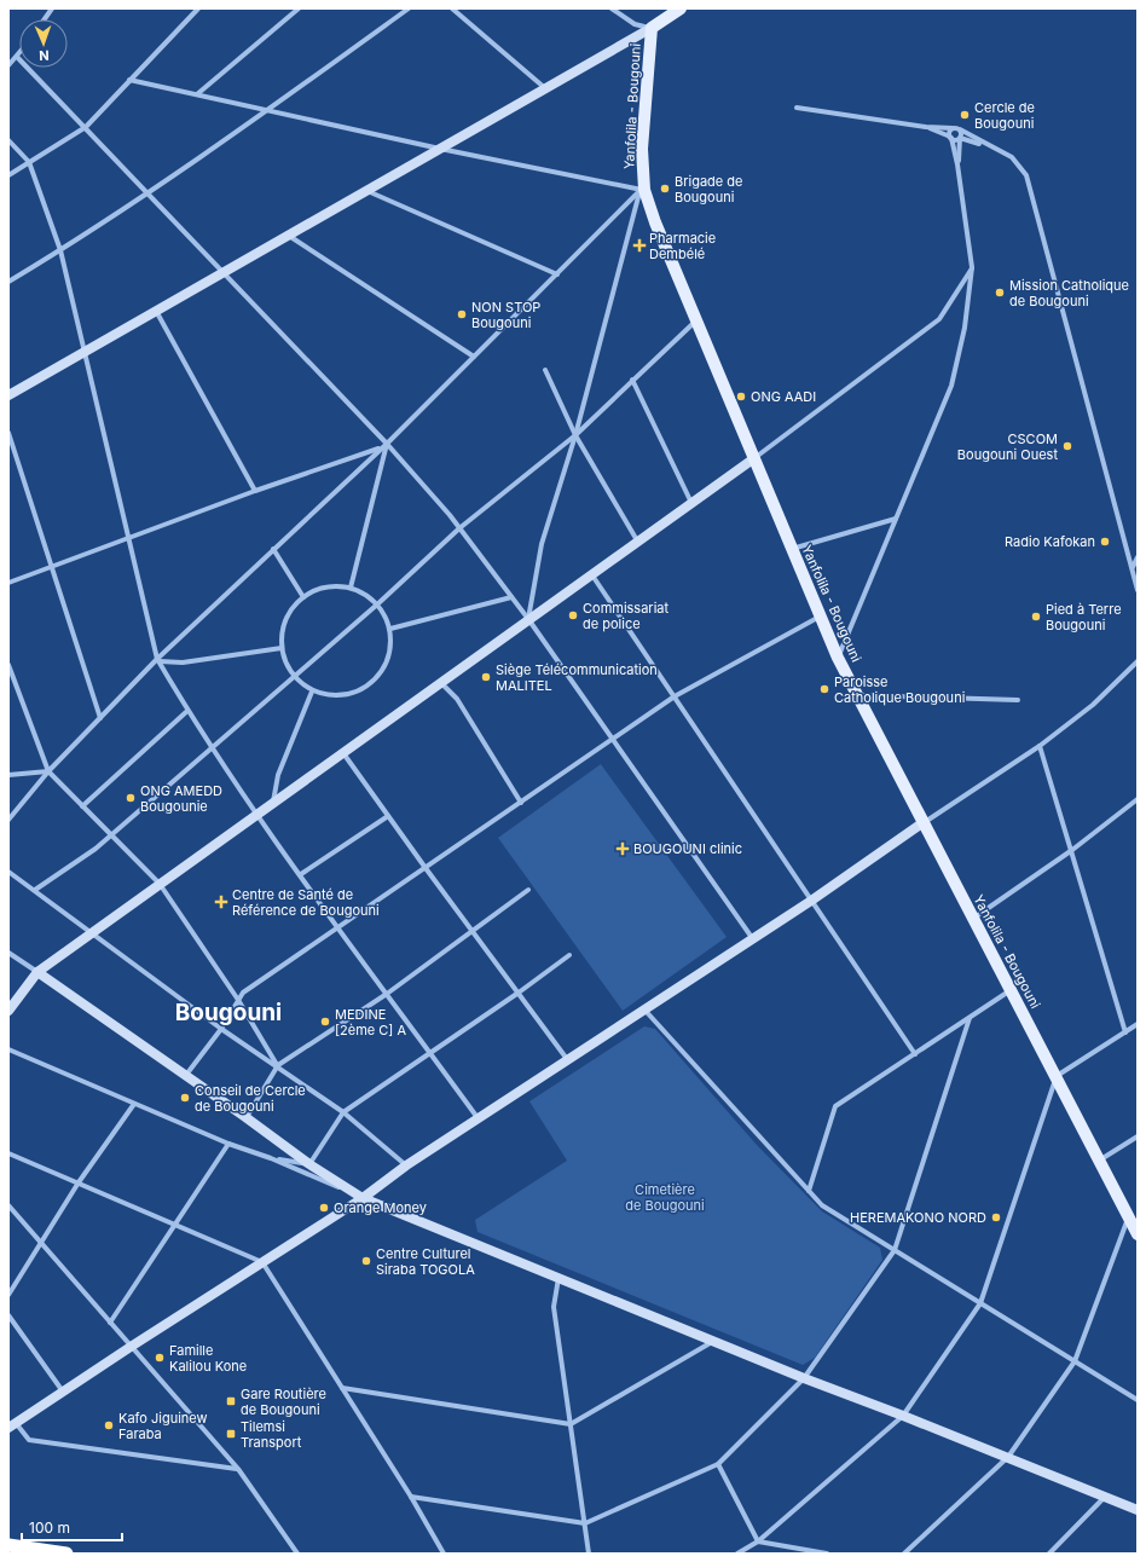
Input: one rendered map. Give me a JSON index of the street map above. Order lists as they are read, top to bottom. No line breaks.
{"streets":{"main road":["Yanfolila - Bougouni"]},"districts":["Bougouni"],"parks":["Cimetière de Bougouni"],"places":{"other":["Cercle de Bougouni","Brigade de Bougouni","Mission Catholique de Bougouni","NON STOP Bougouni","ONG AADI","CSCOM Bougouni Ouest","Radio Kafokan","Commissariat de police","Pied à Terre Bougouni","Siège Télécommunication MALITEL","Paroisse Catholique Bougouni","ONG AMEDD Bougounie","MEDINE [2ème C] A","Conseil de Cercle de Bougouni","Orange Money","HEREMAKONO NORD","Centre Culturel Siraba TOGOLA","Famille Kalilou Kone","Kafo Jiguinew Faraba"],"health":["Pharmacie Dembélé","BOUGOUNI clinic","Centre de Santé de Référence de Bougouni"],"transit":["Gare Routière de Bougouni","Tilemsi Transport"]},"scale_bar":"100 m","north":"bottom"}
